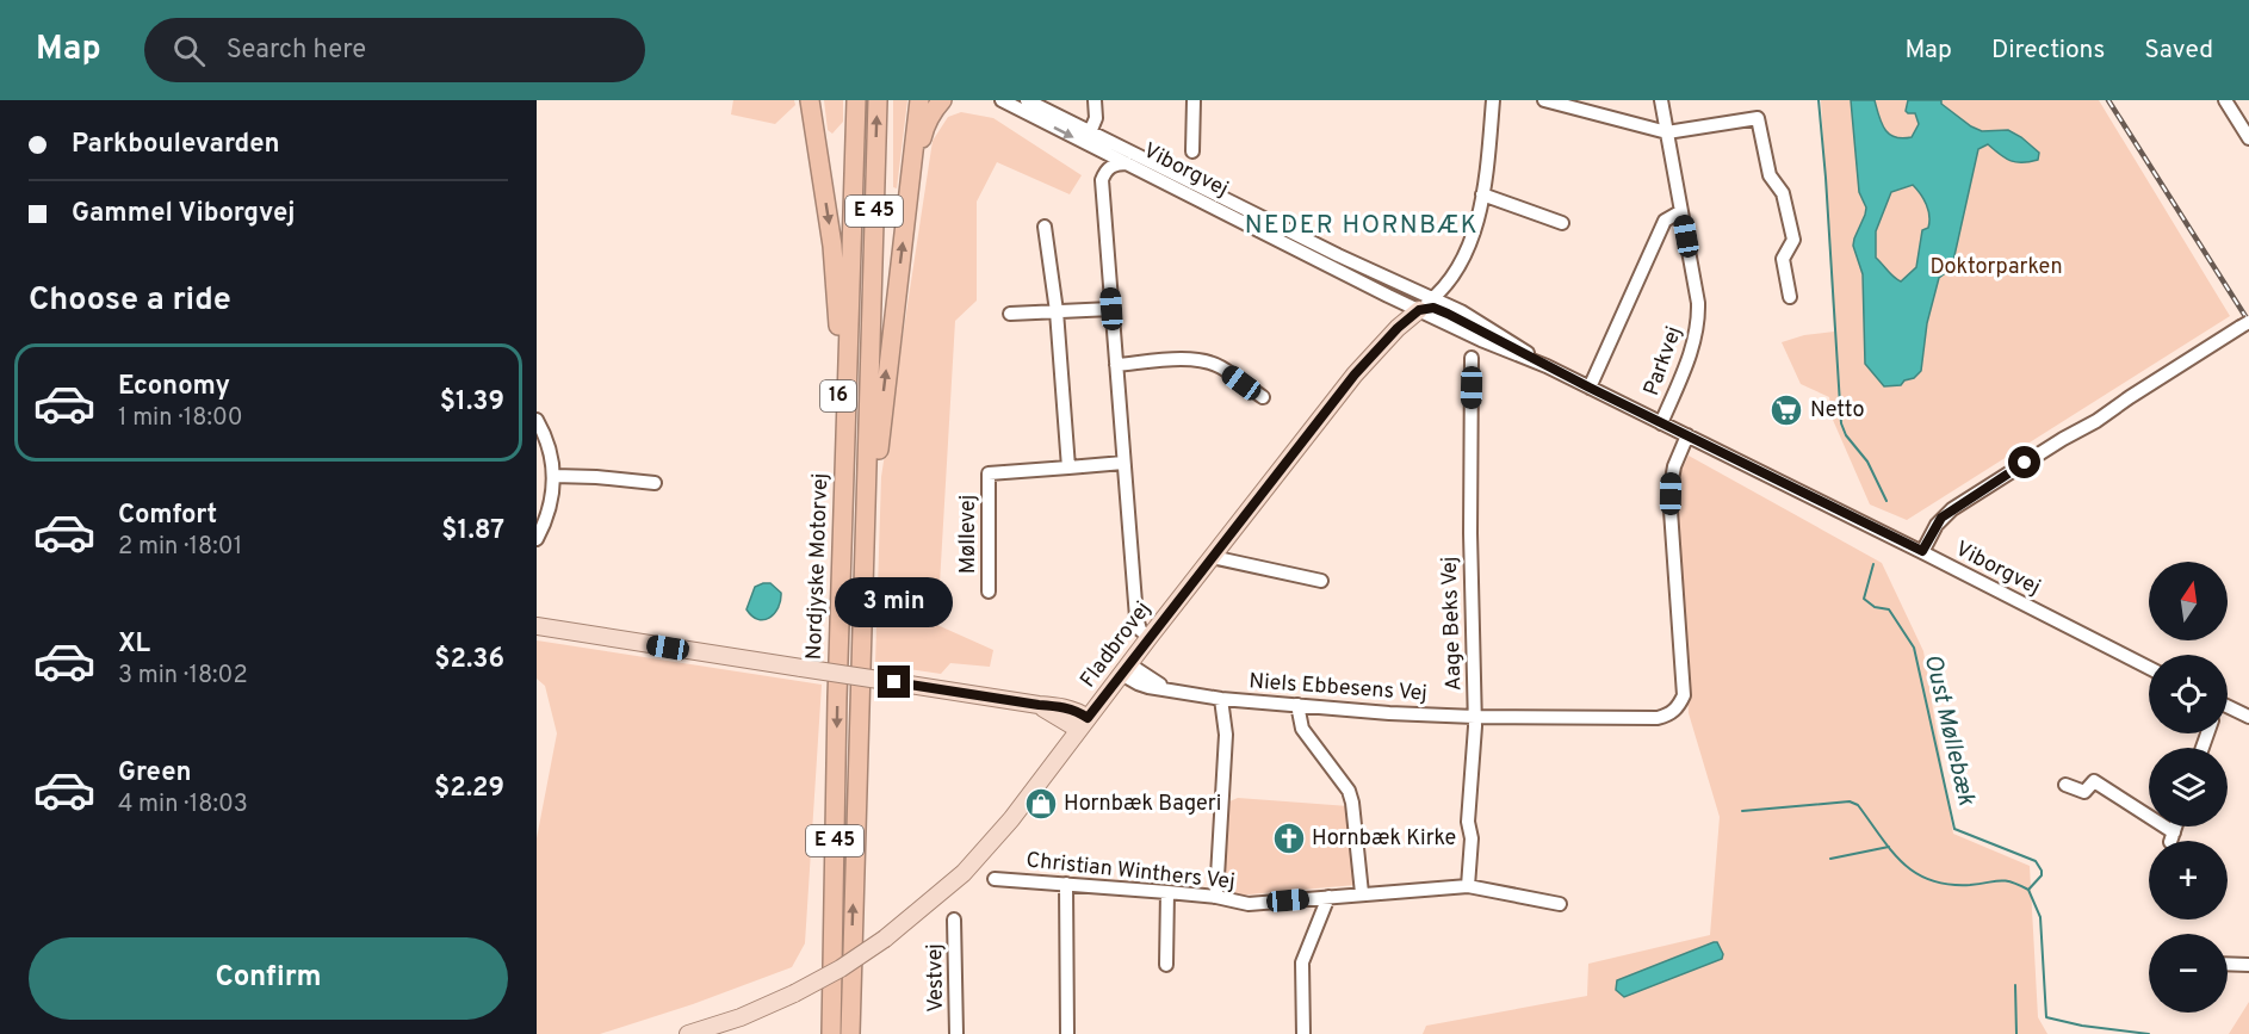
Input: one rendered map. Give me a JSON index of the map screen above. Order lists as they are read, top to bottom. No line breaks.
{"streets":{"highway":["E 45","16","Nordjyske Motorvej"],"main road":["Fladbrovej"],"street":["Viborgvej","Parkvej","Møllevej","Aage Beks Vej","Niels Ebbesens Vej","Christian Winthers Vej","Vestvej"]},"crossings":[["Viborgvej","Parkvej"],["Viborgvej","Fladbrovej"],["Viborgvej","Niels Ebbesens Vej"],["16","Nordjyske Motorvej"],["Aage Beks Vej","Niels Ebbesens Vej"],["Aage Beks Vej","Christian Winthers Vej"],["Fladbrovej","Niels Ebbesens Vej"]],"districts":["NEDER HORNBÆK"],"water":["Oust Møllebæk"],"parks":["Doktorparken"],"places":{"supermarket":["Netto"],"shop":["Hornbæk Bageri"],"church":["Hornbæk Kirke"]},"north":"top","page":{"header":"Map","search":"Search here","nav":["Map","Directions","Saved"],"banner":["Parkboulevarden","Gammel Viborgvej"],"heading":"Choose a ride","list":[{"name":"Economy","note":"1 min · 18:00","value":"$1.39"},{"name":"Comfort","note":"2 min · 18:01","value":"$1.87"},{"name":"XL","note":"3 min · 18:02","value":"$2.36"},{"name":"Green","note":"4 min · 18:03","value":"$2.29"}],"map_buttons":["+","−"],"bubble":"3 min","buttons":"Confirm"}}
